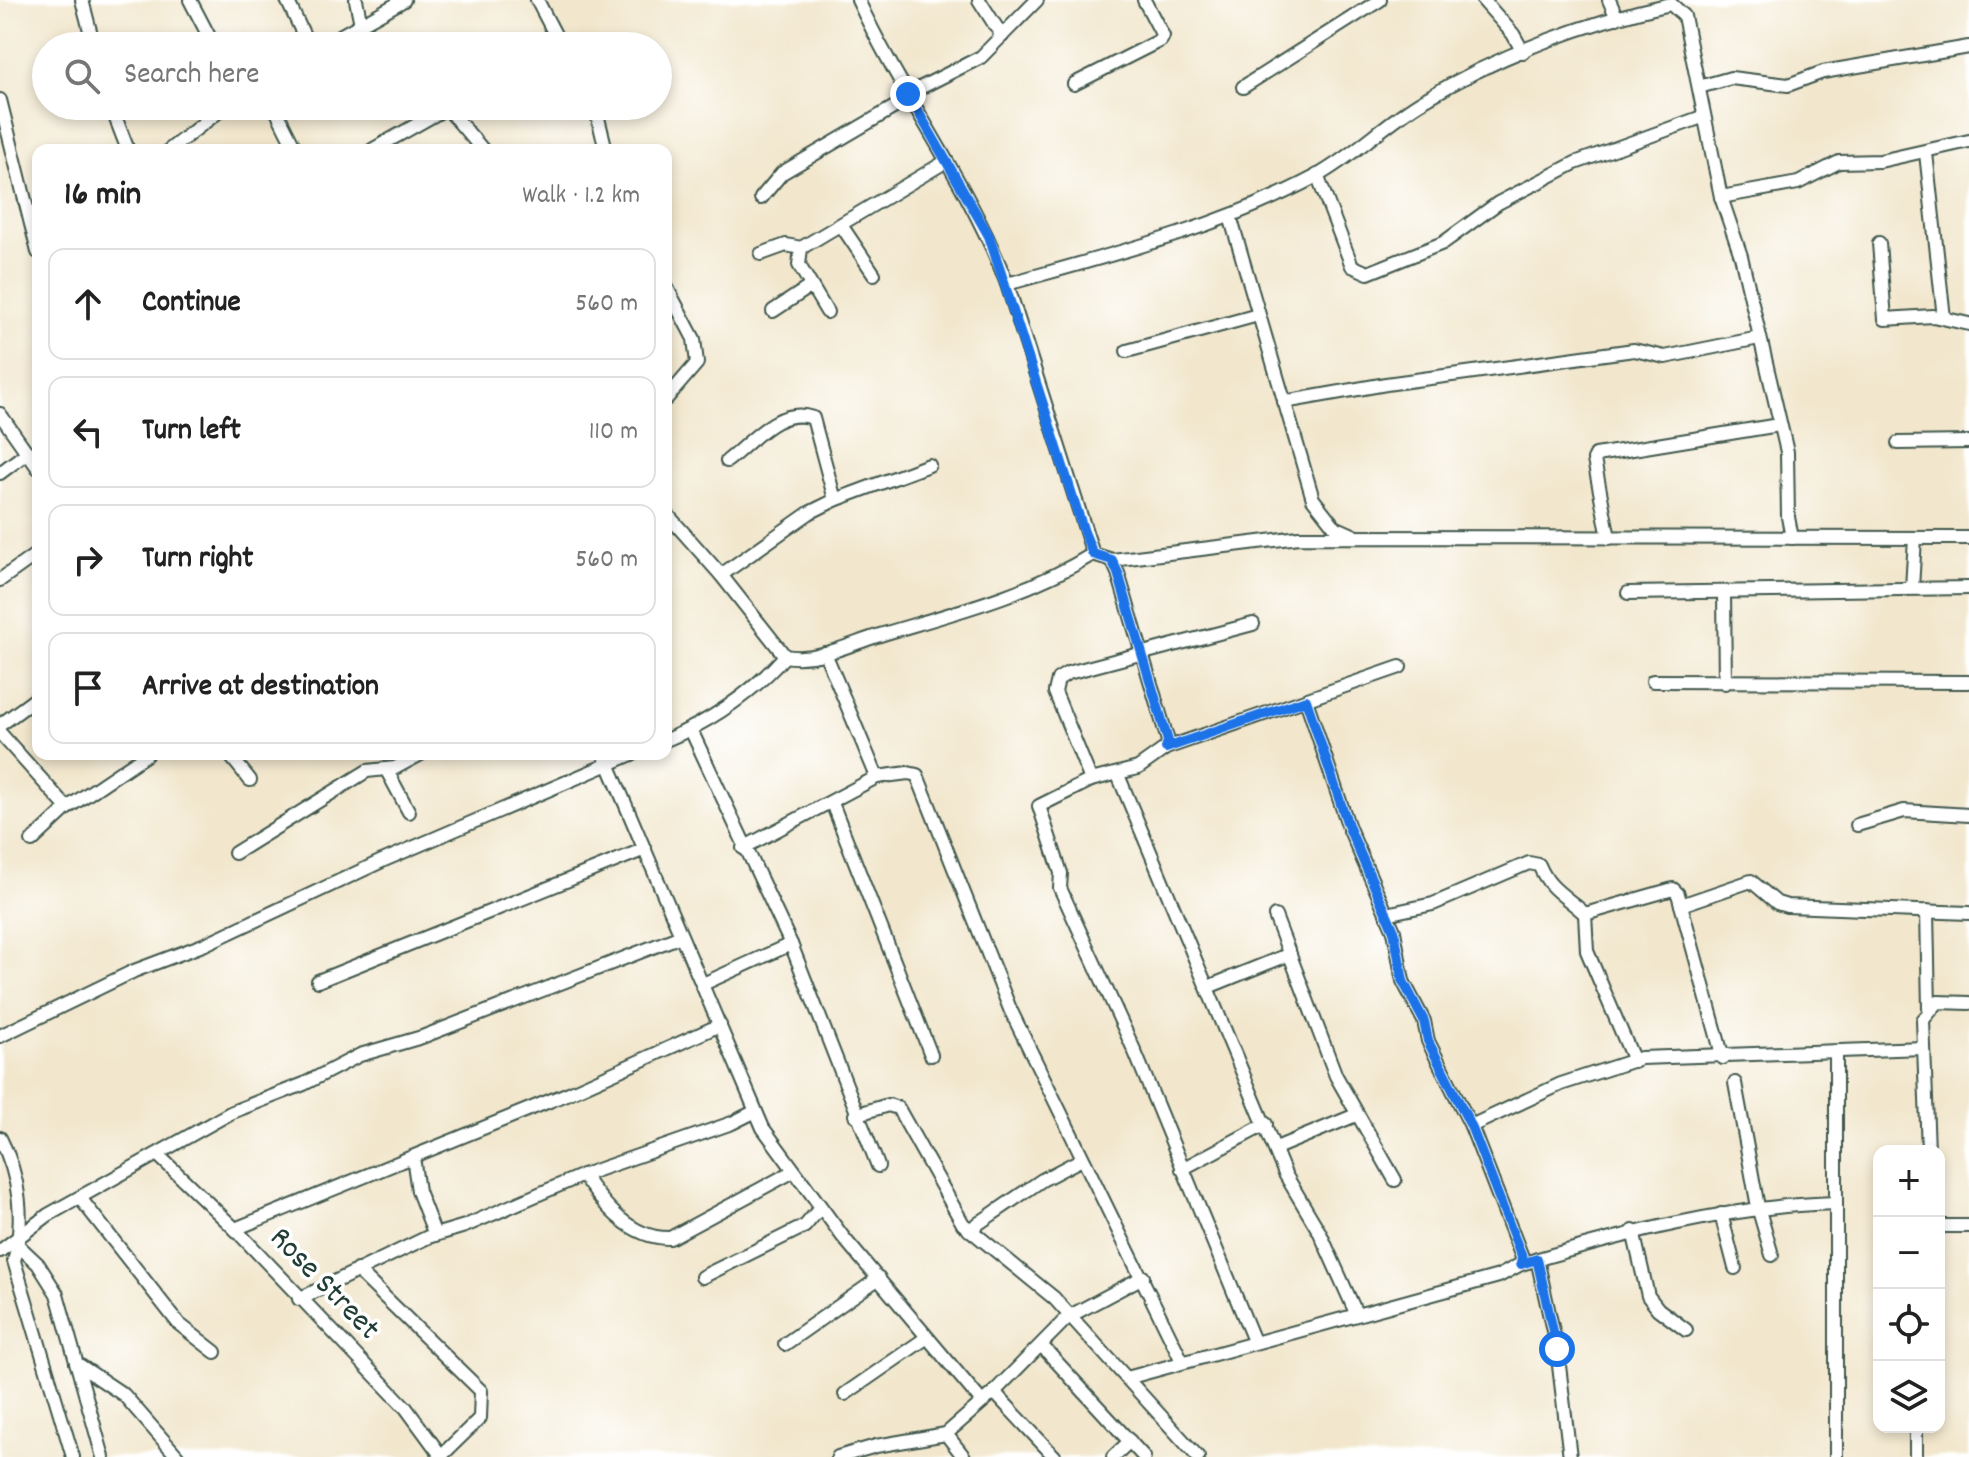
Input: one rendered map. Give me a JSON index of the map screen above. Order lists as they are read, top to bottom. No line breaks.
{"streets":{"street":["Rose Street"]},"page":{"search":"Search here","heading":["16 min","Walk · 1.2 km"],"list":[["Continue","560 m"],["Turn left","110 m"],["Turn right","560 m"],"Arrive at destination"],"map_buttons":["+","−"]}}
